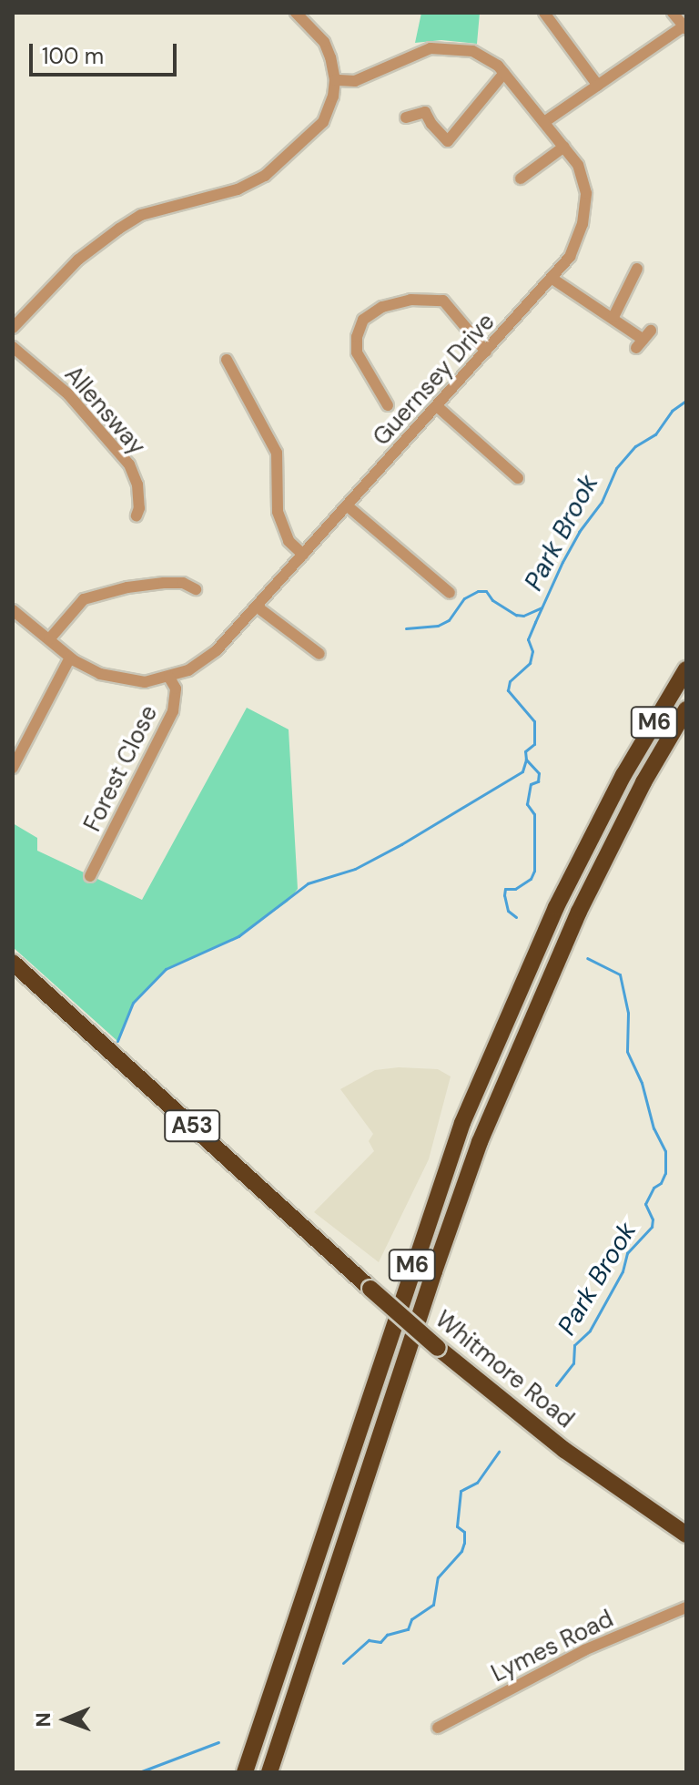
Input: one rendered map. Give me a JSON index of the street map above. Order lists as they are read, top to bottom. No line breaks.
{"streets":{"highway":["M6","A53","Whitmore Road"],"street":["Guernsey Drive","Allensway","Forest Close","Lymes Road"]},"crossings":[["Guernsey Drive","Forest Close"]],"water":["Park Brook"],"scale_bar":"100 m","north":"left"}
